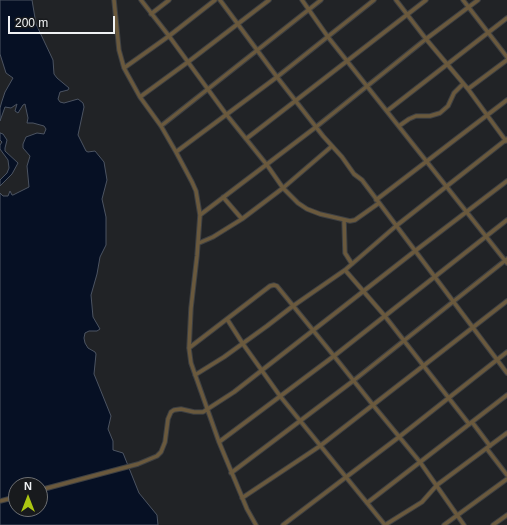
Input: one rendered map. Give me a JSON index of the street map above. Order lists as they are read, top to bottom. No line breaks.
{"scale_bar":"200 m","north":"top"}
